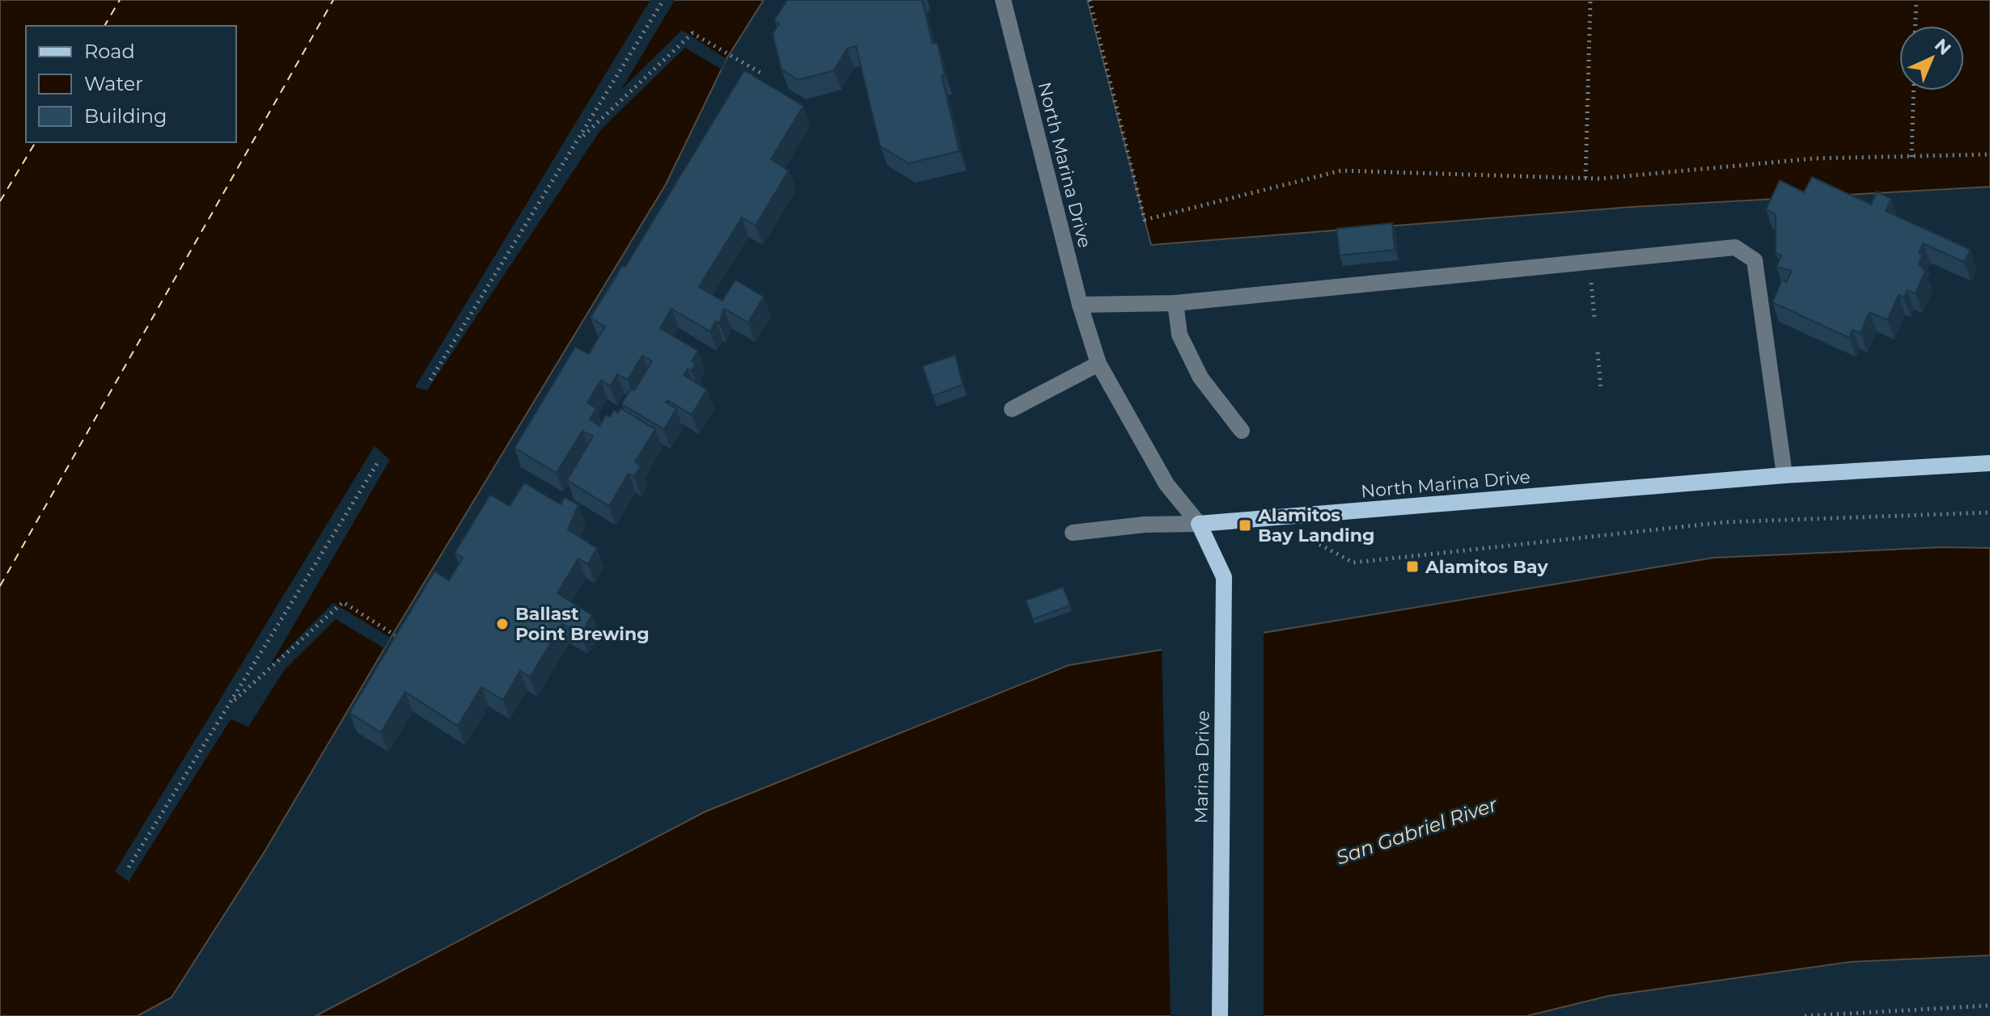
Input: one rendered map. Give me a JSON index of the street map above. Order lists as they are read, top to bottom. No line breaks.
{"streets":{"main road":["North Marina Drive","Marina Drive"]},"crossings":[["North Marina Drive","Marina Drive"]],"water":["San Gabriel River"],"places":{"transit":["Alamitos Bay Landing","Alamitos Bay"],"other":["Ballast Point Brewing"]},"legend":["Road","Water","Building"],"north":"top right"}
